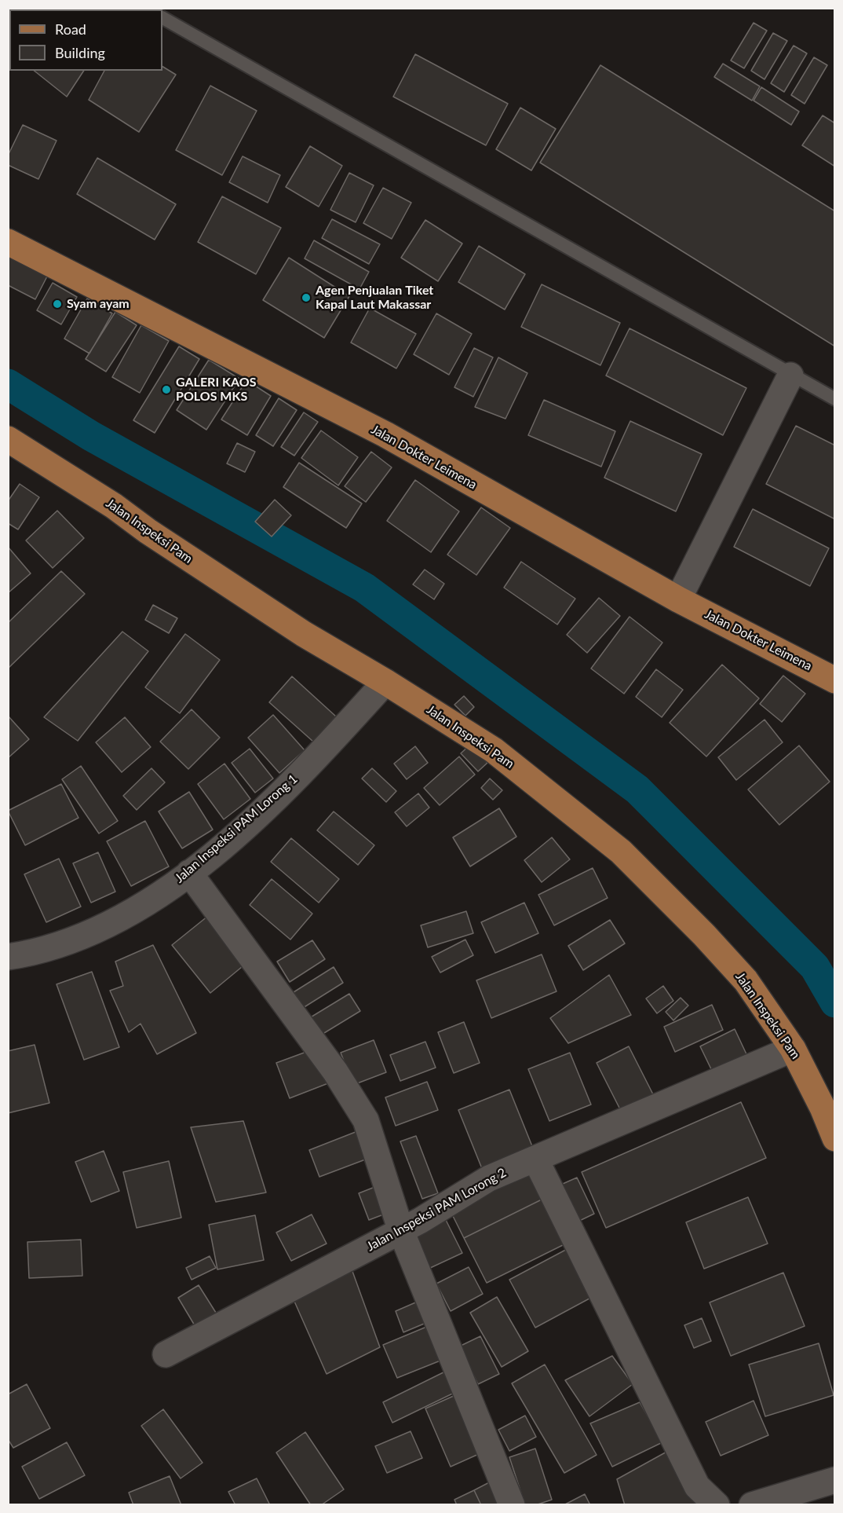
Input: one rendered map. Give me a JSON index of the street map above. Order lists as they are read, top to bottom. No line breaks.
{"streets":{"main road":["Jalan Dokter Leimena","Jalan Inspeksi Pam"],"street":["Jalan Inspeksi PAM Lorong 1","Jalan Inspeksi PAM Lorong 2"]},"crossings":[["Jalan Inspeksi Pam","Jalan Inspeksi PAM Lorong 1"],["Jalan Inspeksi Pam","Jalan Inspeksi PAM Lorong 2"]],"places":["Agen Penjualan Tiket Kapal Laut Makassar","Syam ayam","GALERI KAOS POLOS MKS"],"legend":["Road","Building"]}
